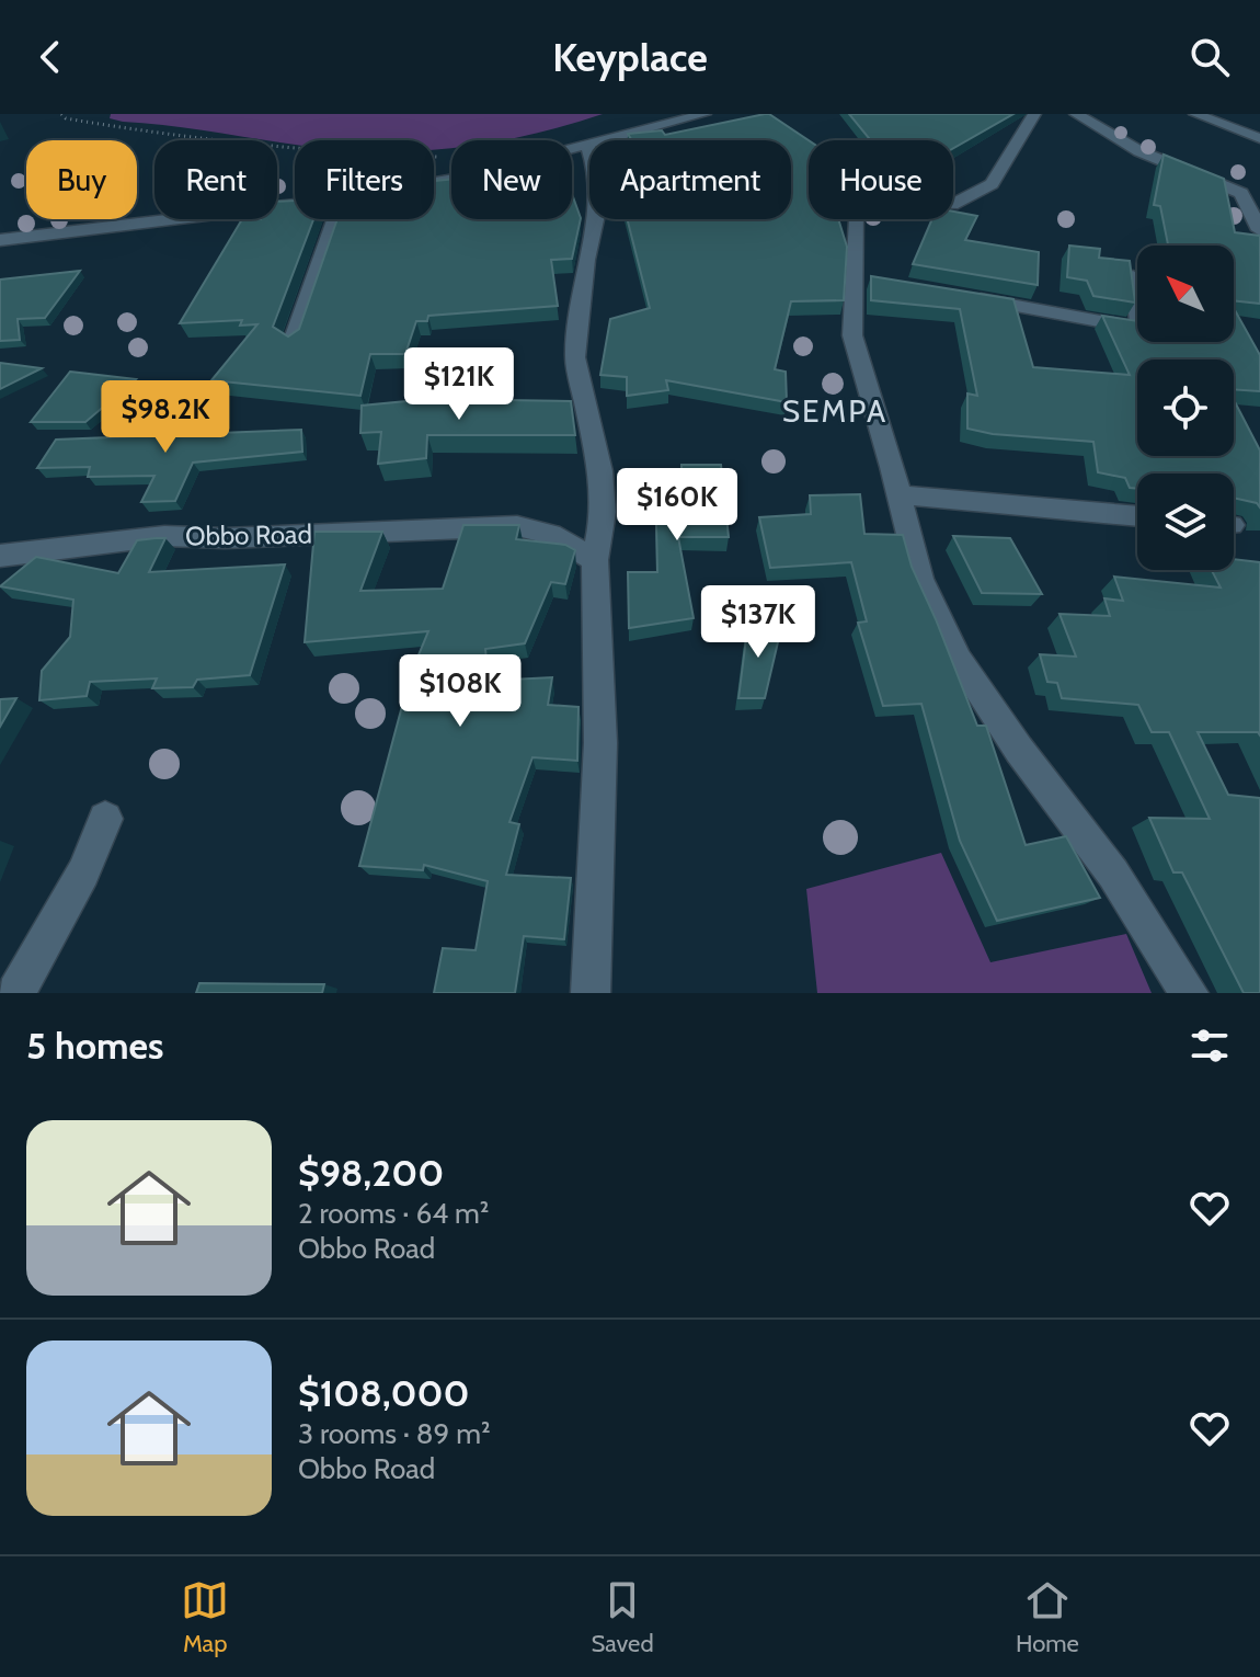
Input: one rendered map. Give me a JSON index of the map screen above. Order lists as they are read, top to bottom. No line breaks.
{"streets":{"street":["Obbo Road"]},"districts":["SEMPA"],"north":"top left","page":{"header":"Keyplace","chip":["Buy","Rent","Filters","New","Apartment","House"],"price":["$121K","$98.2K","$160K","$137K","$108K"],"heading":"5 homes","list":[{"name":"$98,200","note":"2 rooms · 64 m² · Obbo Road"},{"name":"$108,000","note":"3 rooms · 89 m² · Obbo Road"}],"tabs":["Map","Saved","Home"]}}
